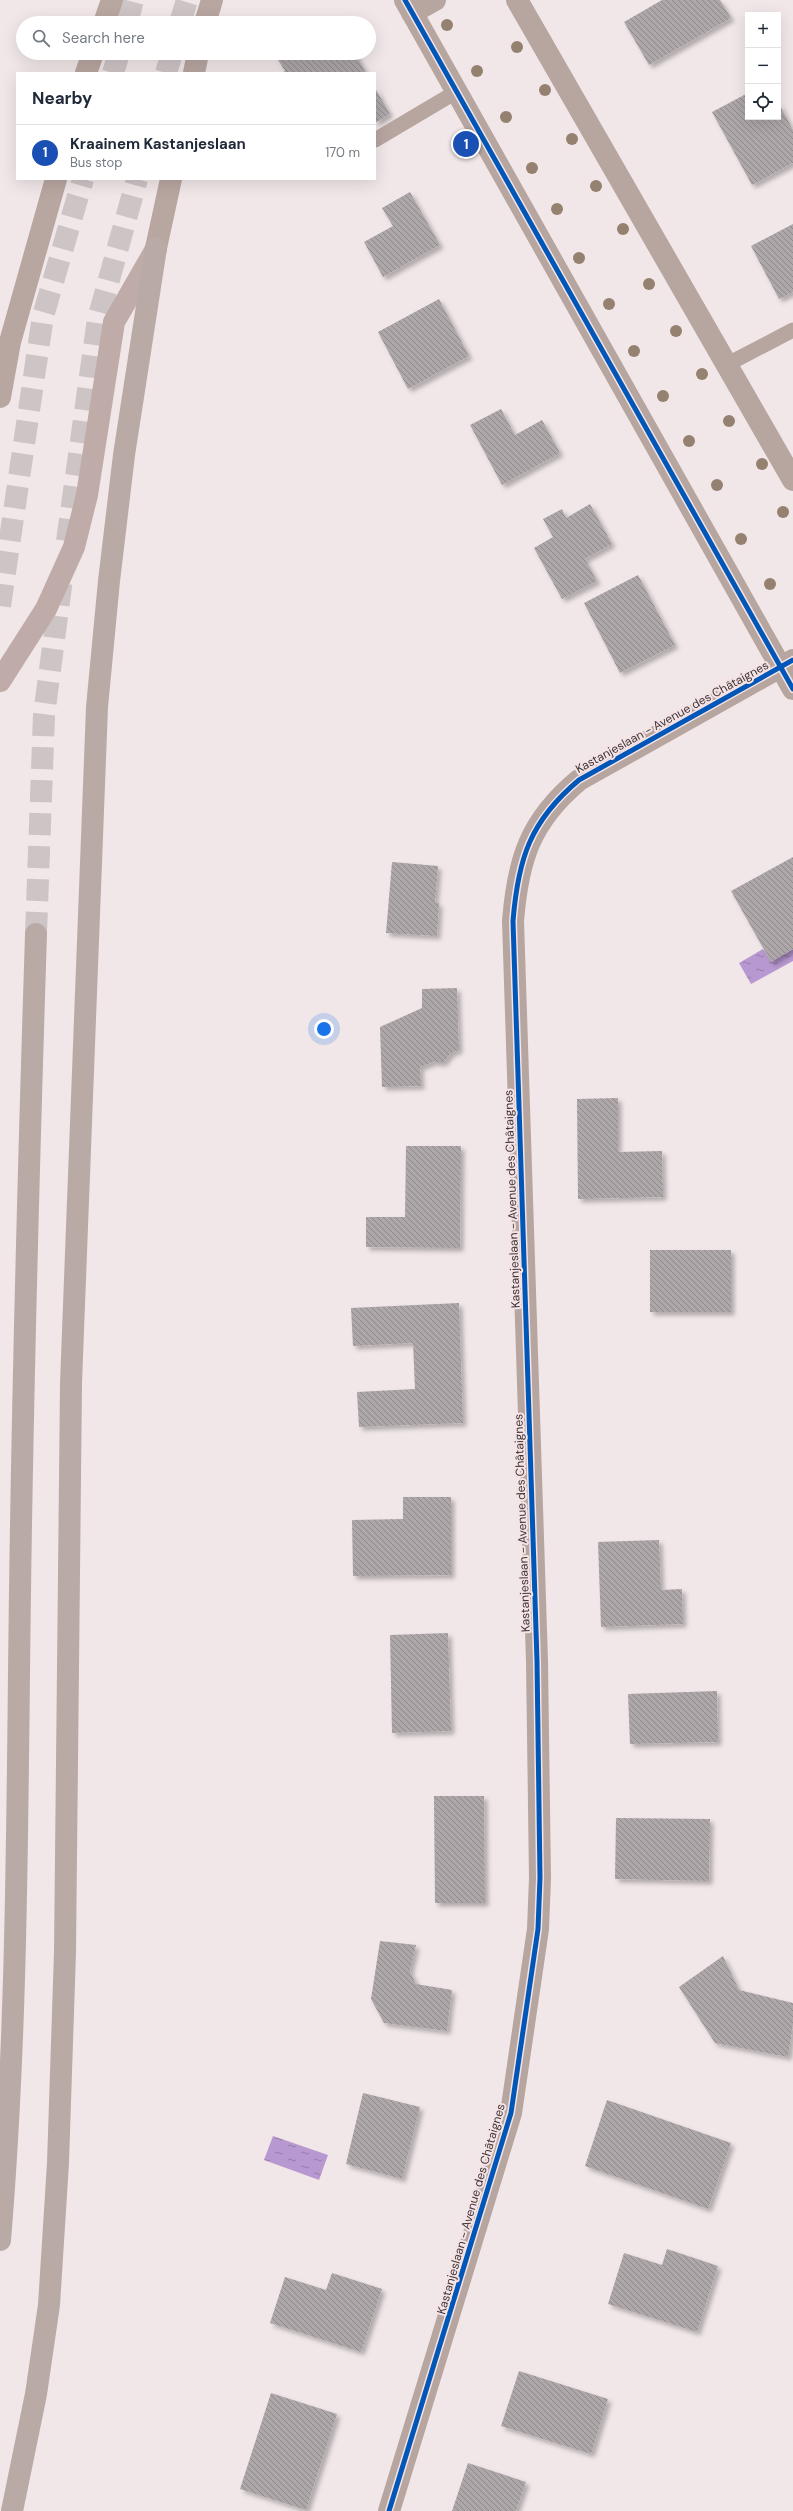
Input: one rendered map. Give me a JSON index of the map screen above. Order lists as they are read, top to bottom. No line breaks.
{"streets":{"street":["Kastanjeslaan - Avenue des Châtaignes"]},"page":{"map_buttons":["+","−"],"search":"Search here","heading":"Nearby","list":[{"mark":"1","name":"Kraainem Kastanjeslaan","note":"Bus stop","value":"170 m"}],"pins":"1"}}
